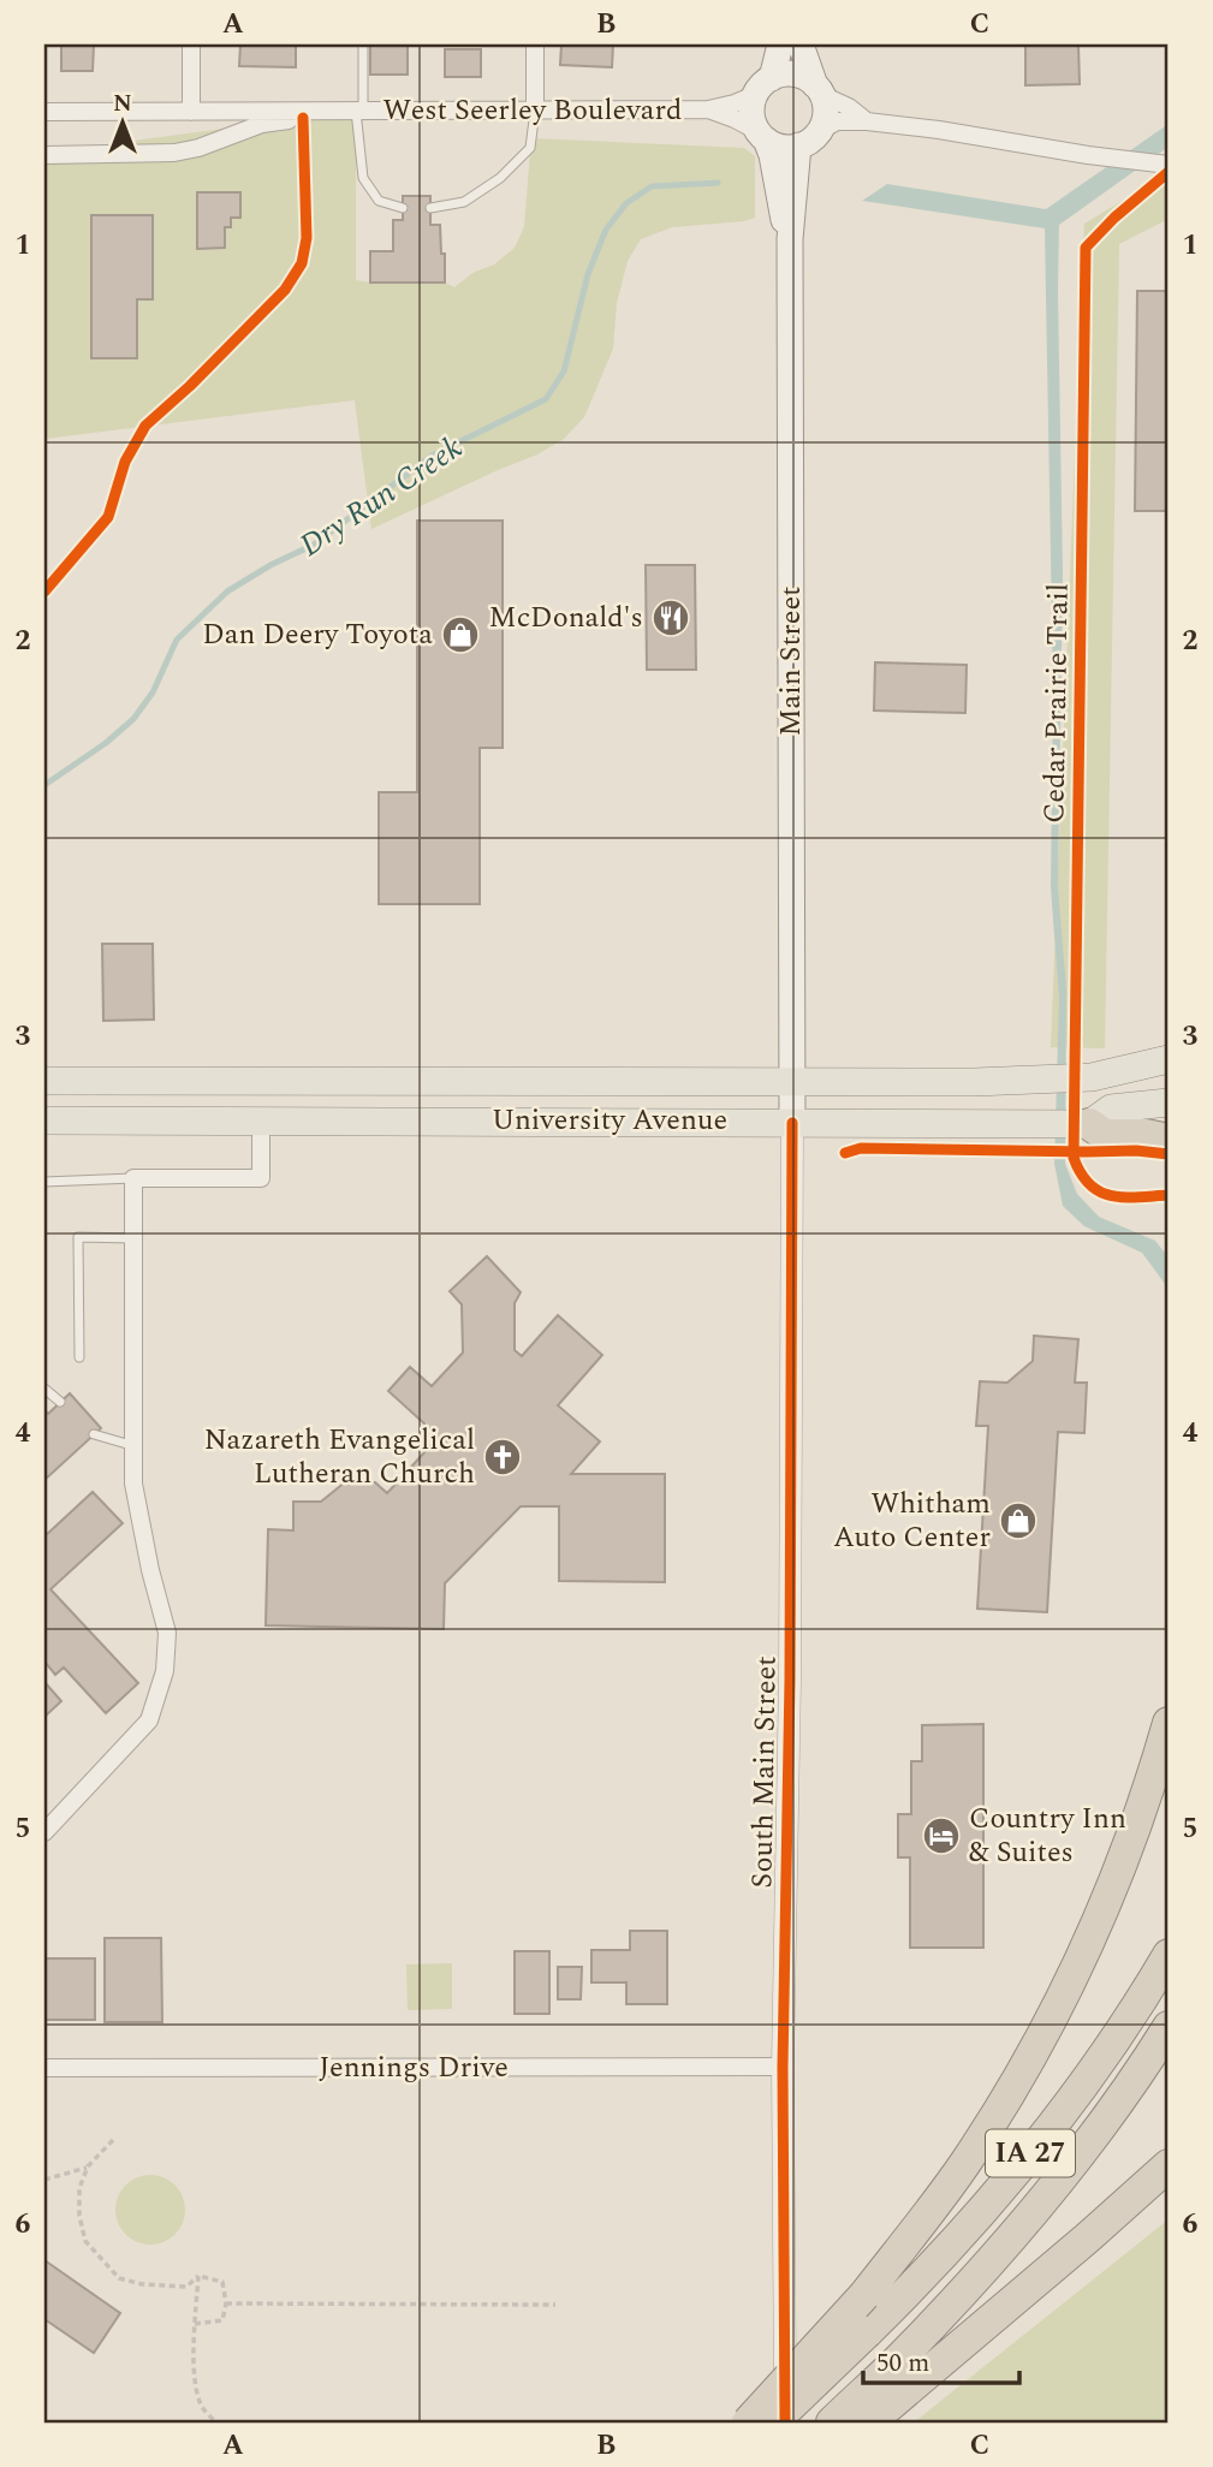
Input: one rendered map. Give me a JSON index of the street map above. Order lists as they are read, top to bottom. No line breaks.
{"streets":{"highway":["IA 27"],"main road":["Main Street","University Avenue","South Main Street"],"street":["West Seerley Boulevard","Jennings Drive"],"cycle path":["Cedar Prairie Trail"]},"crossings":[["West Seerley Boulevard","Main Street"],["Main Street","University Avenue"],["Main Street","South Main Street"],["University Avenue","South Main Street"],["South Main Street","Jennings Drive"]],"water":["Dry Run Creek"],"places":{"restaurant":["McDonald's"],"shop":["Dan Deery Toyota","Whitham Auto Center"],"church":["Nazareth Evangelical Lutheran Church"],"hotel":["Country Inn & Suites"]},"scale_bar":"50 m","north":"top","grid":{"columns":["A","B","C"],"rows":["1","2","3","4","5","6"]}}
